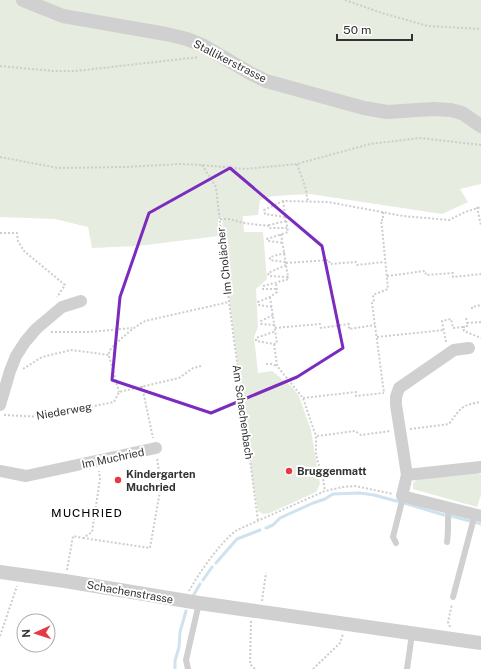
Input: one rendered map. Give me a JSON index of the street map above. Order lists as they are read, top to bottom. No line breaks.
{"streets":{"street":["Stallikerstrasse","Im Muchried","Schachenstrasse"],"path":["Im Cholächer","Niederweg","Am Schachenbach"]},"crossings":[["Im Cholächer","Am Schachenbach"],["Im Muchried","Schachenstrasse"]],"districts":["MUCHRIED"],"places":["Bruggenmatt","Kindergarten Muchried"],"scale_bar":"50 m","north":"left"}
